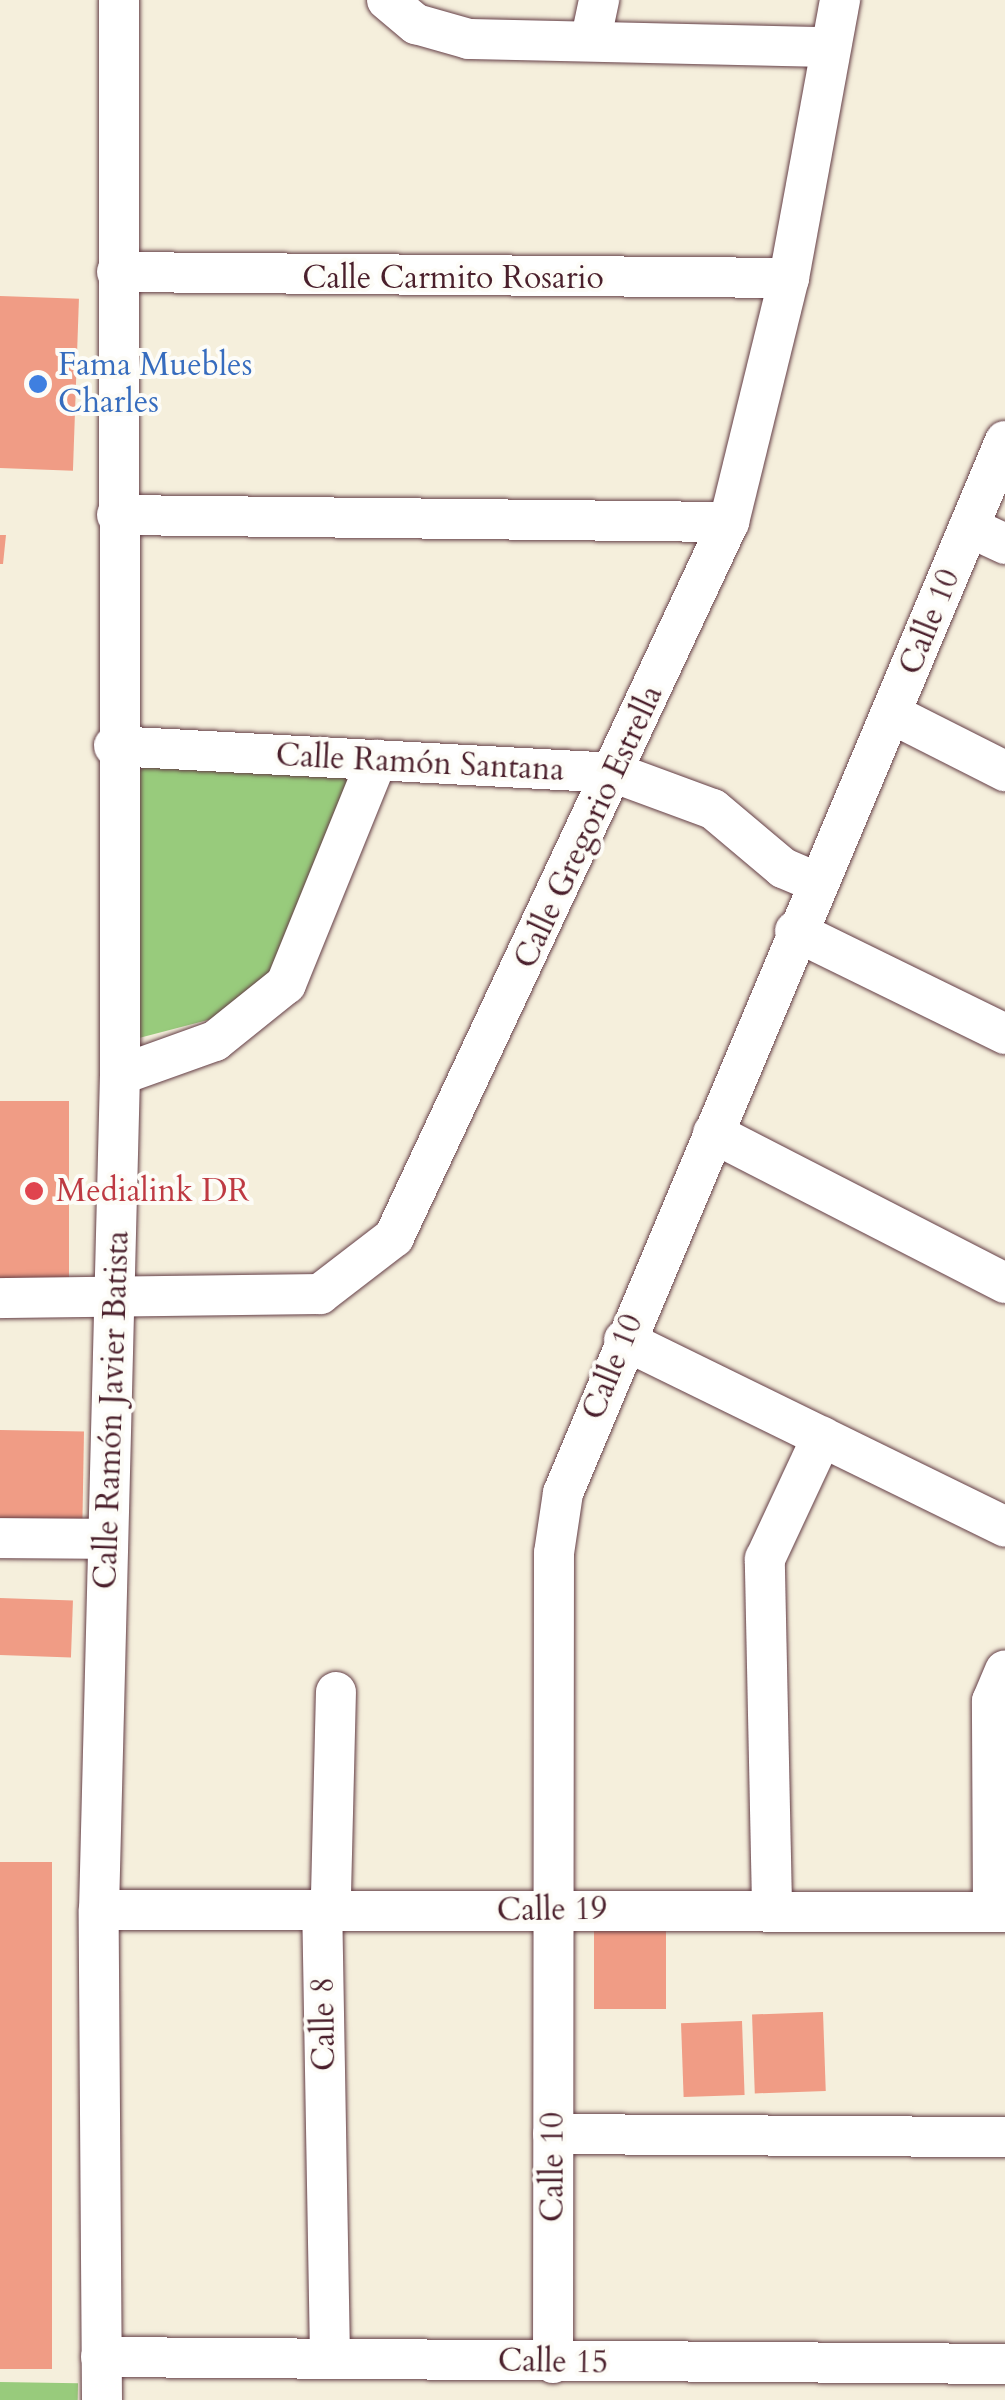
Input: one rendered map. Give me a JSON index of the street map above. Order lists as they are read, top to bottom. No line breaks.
{"streets":{"street":["Calle Carmito Rosario","Calle 10","Calle Ramón Santana","Calle Gregorio Estrella","Calle Ramón Javier Batista","Calle 19","Calle 8","Calle 15"]},"crossings":[["Calle Carmito Rosario","Calle Gregorio Estrella"],["Calle Carmito Rosario","Calle Ramón Javier Batista"],["Calle 10","Calle Ramón Santana"],["Calle 10","Calle 19"],["Calle 10","Calle 15"],["Calle Ramón Santana","Calle Gregorio Estrella"],["Calle Ramón Santana","Calle Ramón Javier Batista"],["Calle Gregorio Estrella","Calle Ramón Javier Batista"],["Calle Ramón Javier Batista","Calle 19"],["Calle Ramón Javier Batista","Calle 15"],["Calle 19","Calle 8"],["Calle 8","Calle 15"]],"places":["Fama Muebles Charles","Medialink DR"]}
